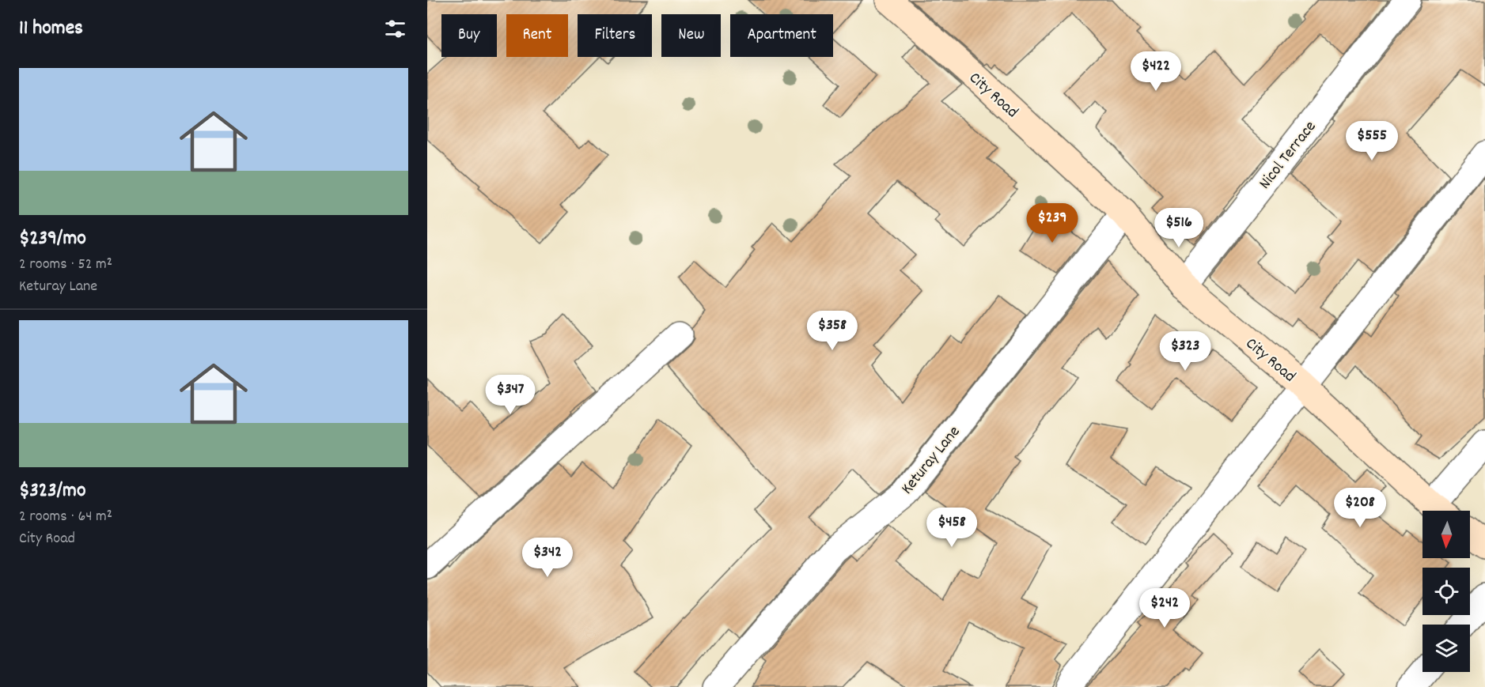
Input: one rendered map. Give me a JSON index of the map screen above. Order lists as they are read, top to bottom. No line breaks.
{"streets":{"main road":["City Road"],"street":["Nicol Terrace","Keturay Lane"]},"crossings":[["City Road","Nicol Terrace"],["City Road","Keturay Lane"]],"north":"bottom","page":{"heading":"11 homes","chip":["Buy","Rent","Filters","New","Apartment"],"price":["$422","$555","$239","$516","$358","$323","$347","$208","$458","$342","$242"],"list":[{"name":"$239/mo","note":"2 rooms · 52 m² · Keturay Lane"},{"name":"$323/mo","note":"2 rooms · 64 m² · City Road"}]}}
